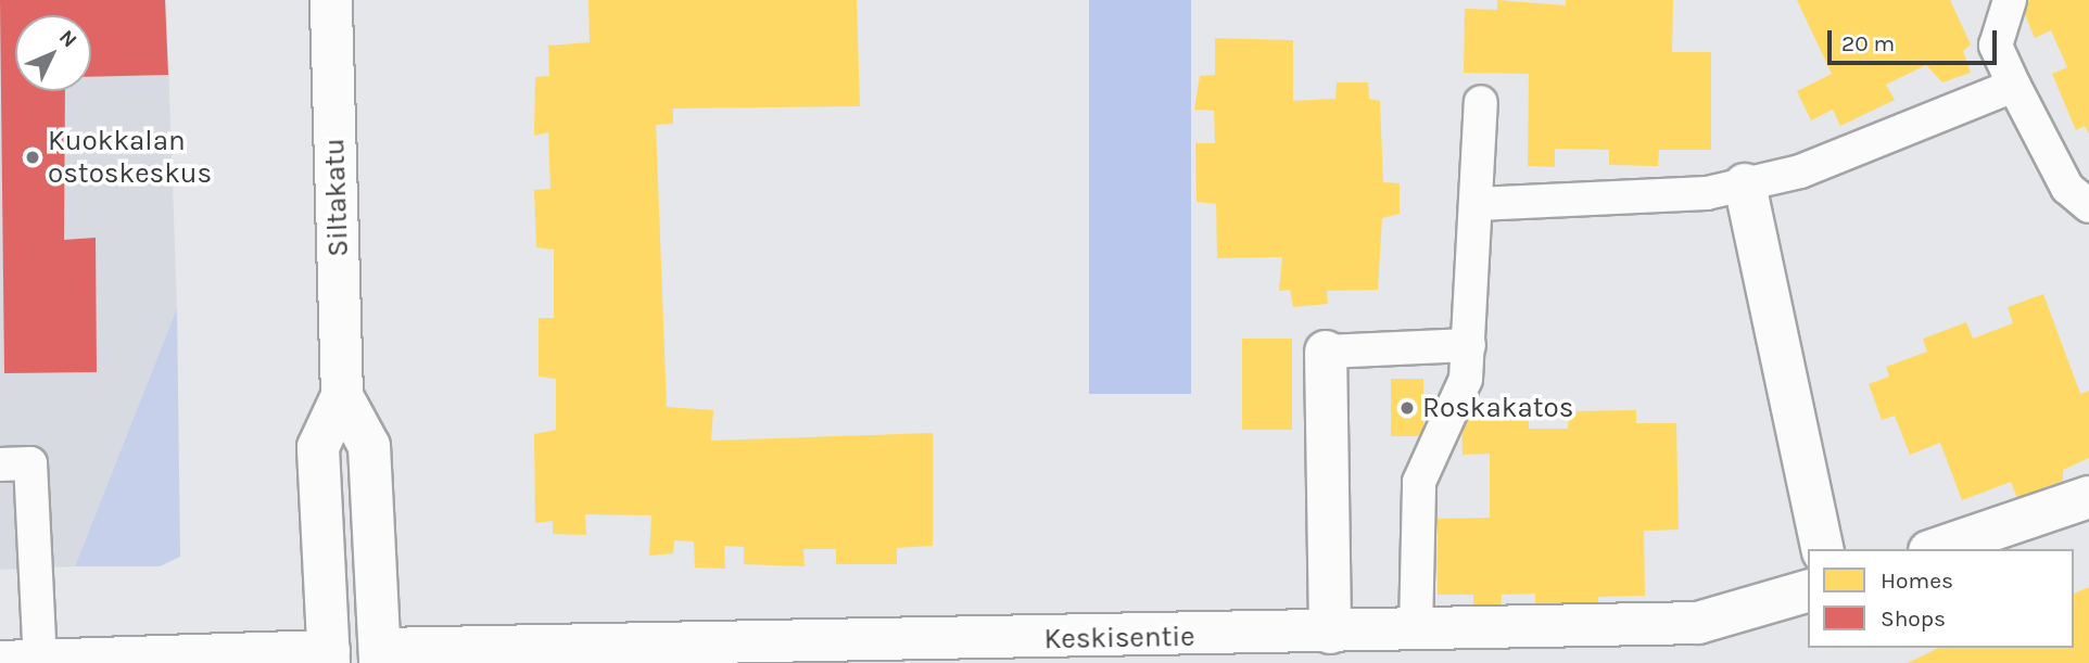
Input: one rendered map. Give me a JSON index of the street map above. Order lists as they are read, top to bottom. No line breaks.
{"streets":{"street":["Siltakatu","Keskisentie"]},"crossings":[["Siltakatu","Keskisentie"]],"places":["Kuokkalan ostoskeskus","Roskakatos"],"legend":["Homes","Shops"],"scale_bar":"20 m","north":"top right"}
